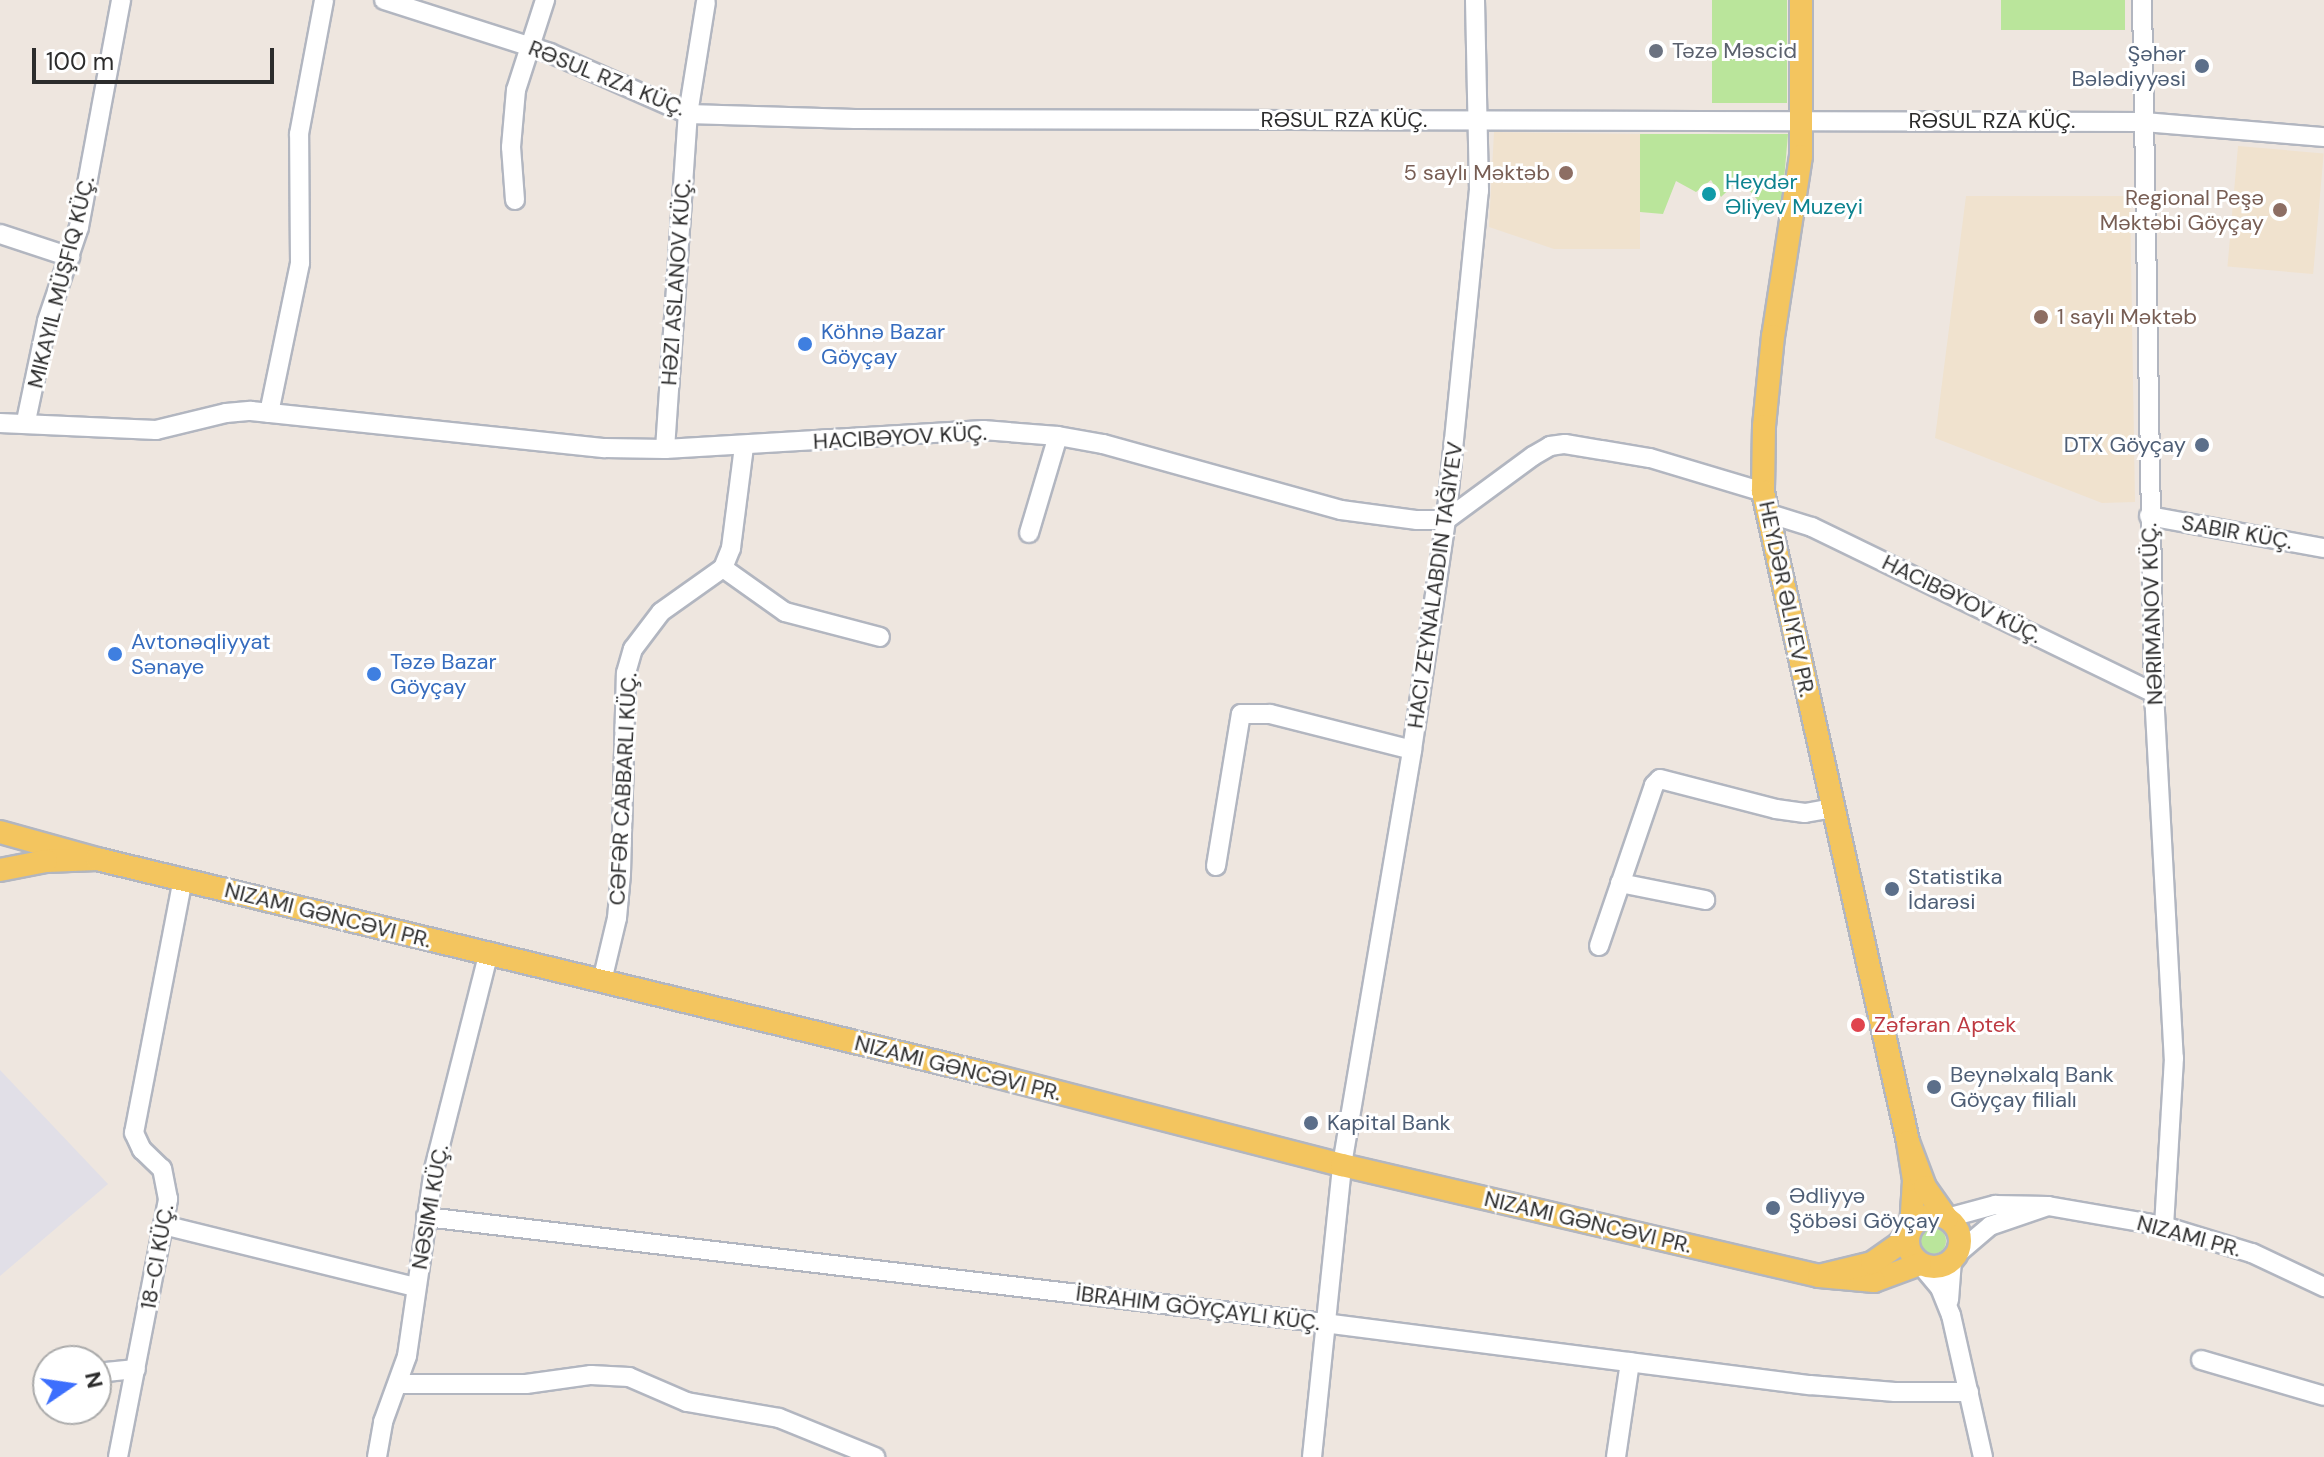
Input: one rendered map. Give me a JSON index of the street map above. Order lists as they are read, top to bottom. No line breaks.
{"streets":{"main road":["HEYDƏR ƏLIYEV PR.","NIZAMI GƏNCƏVI PR."],"street":["RƏSUL RZA KÜÇ.","HƏZI ASLANOV KÜÇ.","SABIR KÜÇ.","NƏRIMANOV KÜÇ.","NƏSIMI KÜÇ.","NIZAMI PR.","18-CI KÜÇ."]},"crossings":[["RƏSUL RZA KÜÇ.","HƏZI ASLANOV KÜÇ."],["RƏSUL RZA KÜÇ.","HEYDƏR ƏLIYEV PR."],["RƏSUL RZA KÜÇ.","NƏRIMANOV KÜÇ."],["SABIR KÜÇ.","NƏRIMANOV KÜÇ."],["NƏRIMANOV KÜÇ.","NIZAMI PR."],["NIZAMI GƏNCƏVI PR.","NƏSIMI KÜÇ."],["NIZAMI GƏNCƏVI PR.","NIZAMI PR."],["NIZAMI GƏNCƏVI PR.","18-CI KÜÇ."]],"places":["Təzə Məscid","Şəhər Bələdiyyəsi","5 saylı Məktəb","Heydər Əliyev Muzeyi","Regional Peşə Məktəbi Göyçay","1 saylı Məktəb","Köhnə Bazar Göyçay","DTX Göyçay","Avtonəqliyyat Sənaye","Təzə Bazar Göyçay","Statistika İdarəsi","Zəfəran Aptek","Beynəlxalq Bank Göyçay filialı","Kapital Bank","Ədliyyə Şöbəsi Göyçay"],"scale_bar":"100 m","north":"right"}
